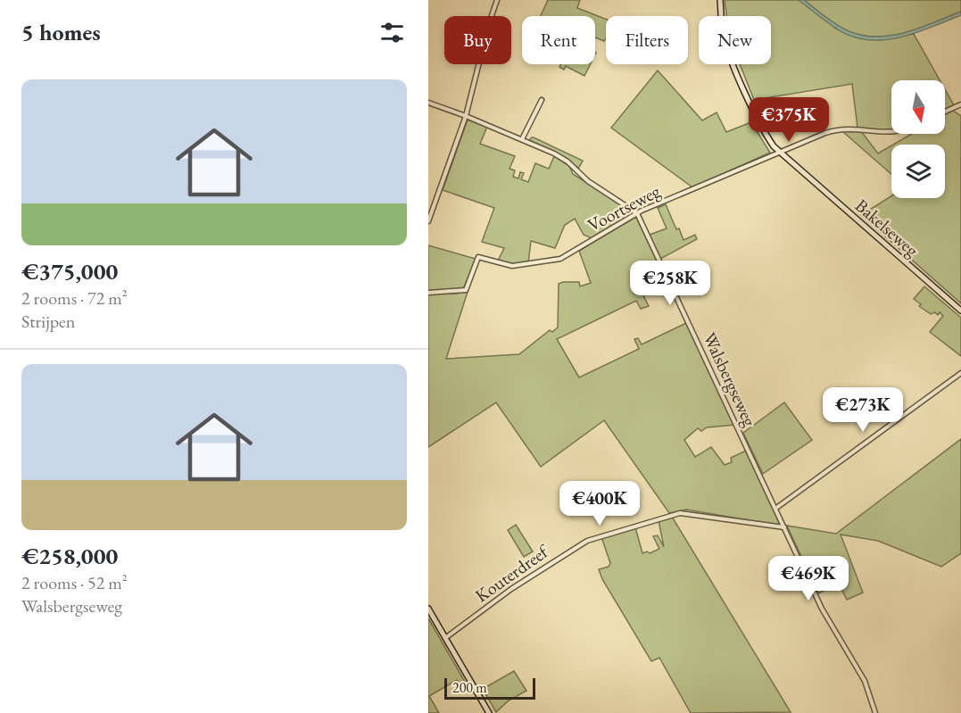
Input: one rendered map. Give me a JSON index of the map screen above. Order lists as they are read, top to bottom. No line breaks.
{"streets":{"main road":["Bakelseweg"],"street":["Voortseweg","Walsbergseweg","Kouterdreef"]},"crossings":[["Voortseweg","Bakelseweg"],["Voortseweg","Walsbergseweg"],["Walsbergseweg","Kouterdreef"]],"scale_bar":"200 m","north":"bottom","page":{"heading":"5 homes","chip":["Buy","Rent","Filters","New"],"list":[{"name":"€375,000","note":"2 rooms · 72 m² · Strijpen"},{"name":"€258,000","note":"2 rooms · 52 m² · Walsbergseweg"}],"price":["€375K","€258K","€273K","€400K","€469K"],"scale":"200 m"}}
